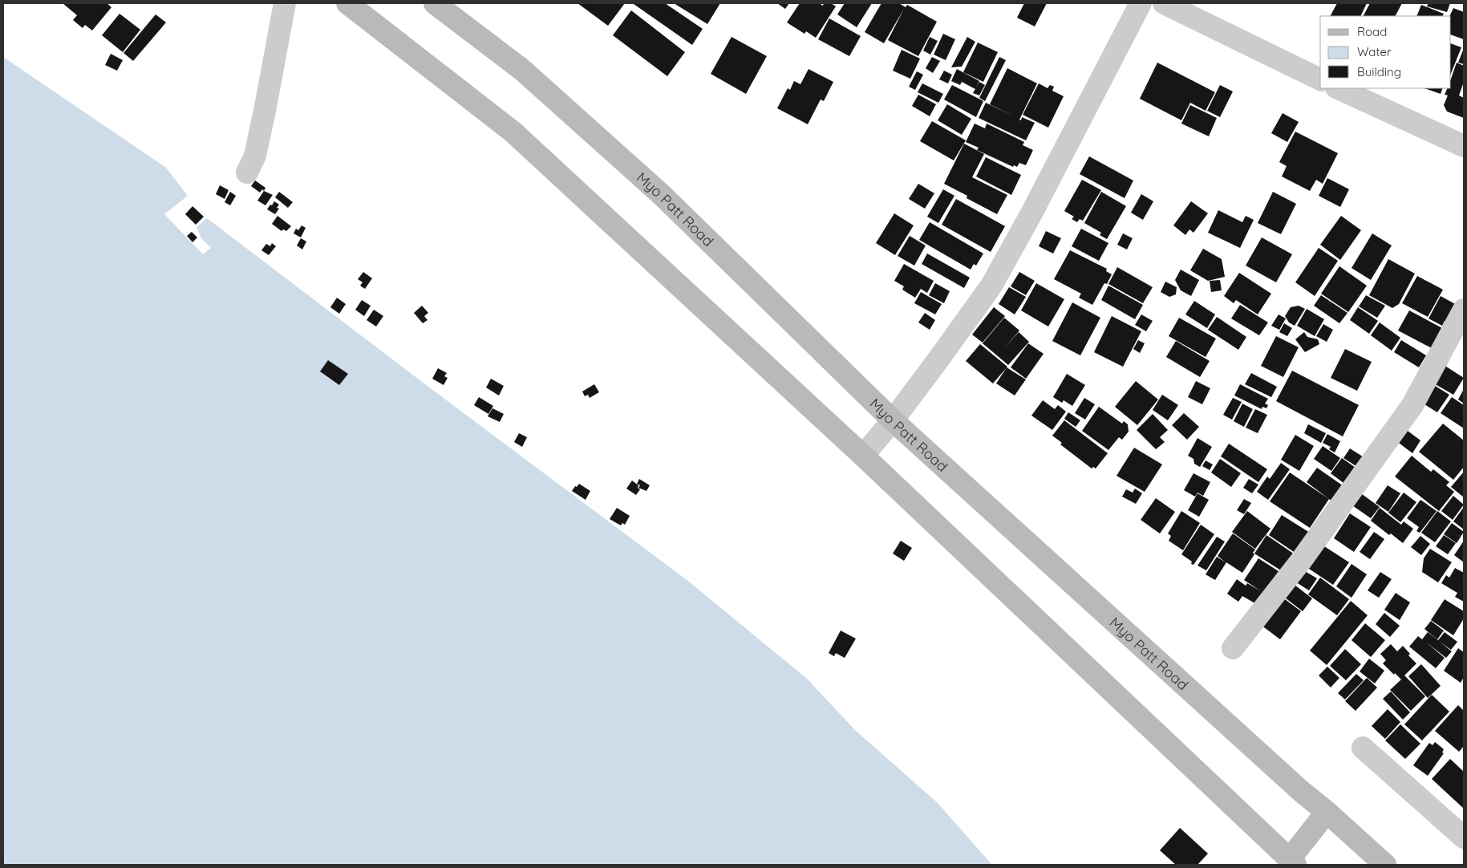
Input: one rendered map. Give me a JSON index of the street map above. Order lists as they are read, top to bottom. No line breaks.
{"streets":{"main road":["Myo Patt Road"]},"legend":["Road","Water","Building"]}
